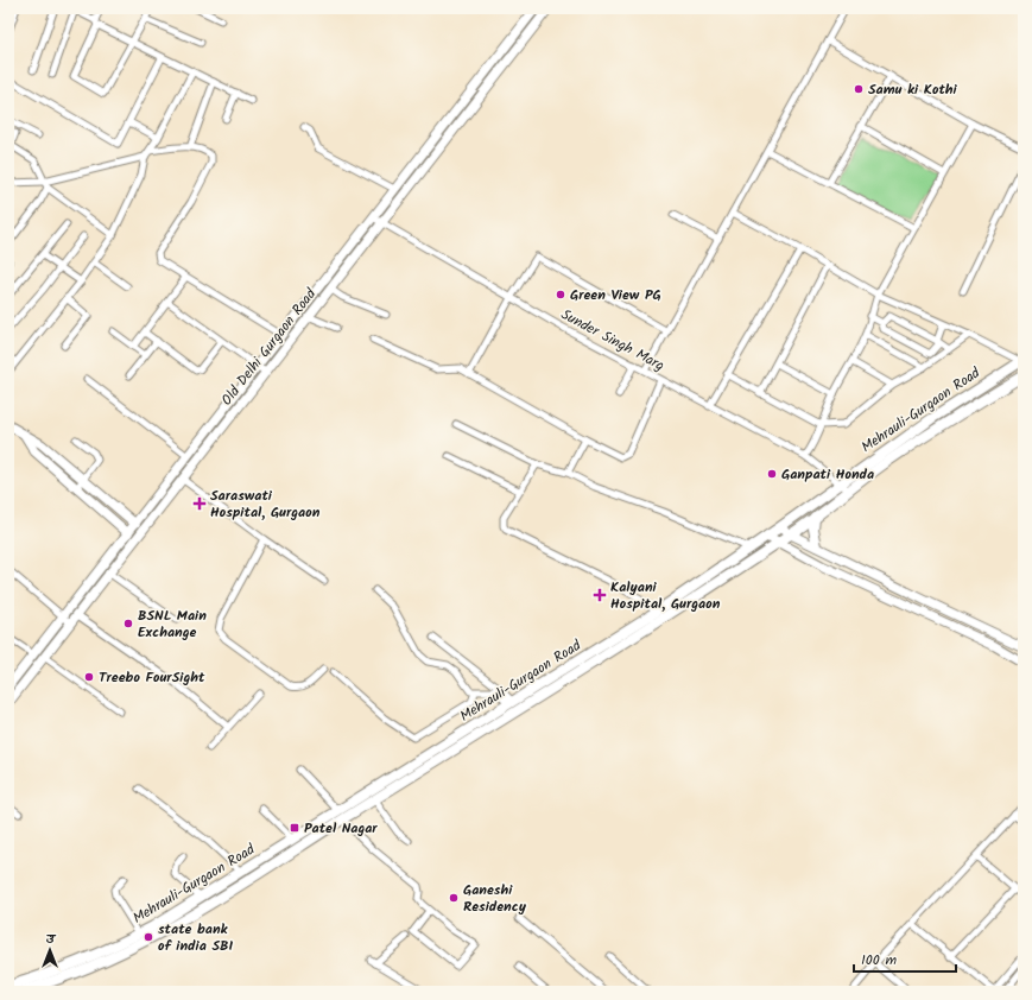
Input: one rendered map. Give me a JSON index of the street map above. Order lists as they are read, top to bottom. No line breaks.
{"streets":{"main road":["Old Delhi Gurgaon Road","Mehrauli-Gurgaon Road"],"street":["Sunder Singh Marg"]},"crossings":[["Sunder Singh Marg","Old Delhi Gurgaon Road"],["Sunder Singh Marg","Mehrauli-Gurgaon Road"]],"places":{"other":["Samu ki Kothi","Green View PG","Ganpati Honda","BSNL Main Exchange","Treebo FourSight","Ganeshi Residency","state bank of india SBI"],"health":["Saraswati Hospital, Gurgaon","Kalyani Hospital, Gurgaon"],"transit":["Patel Nagar"]},"scale_bar":"100 m","north":"top"}
